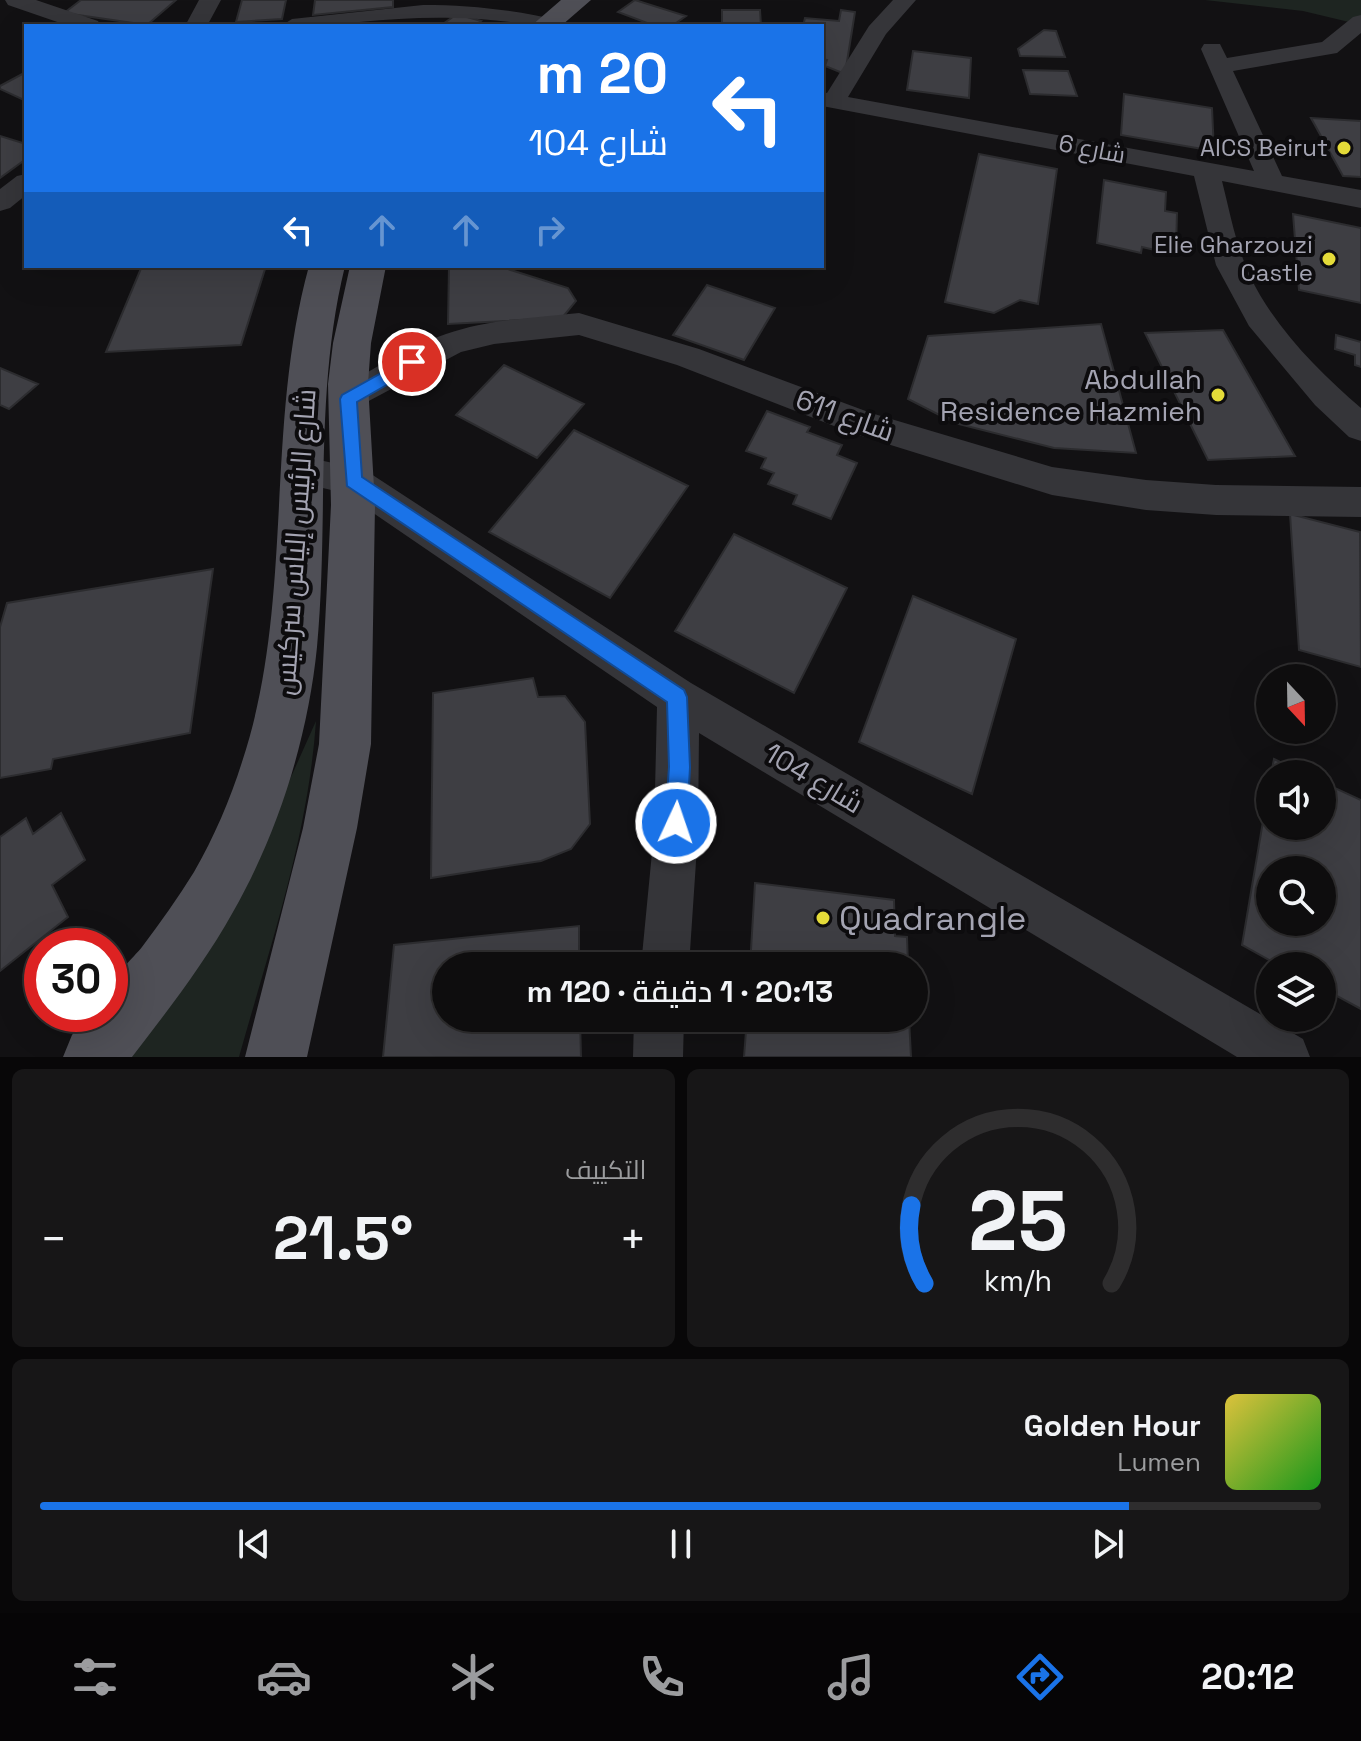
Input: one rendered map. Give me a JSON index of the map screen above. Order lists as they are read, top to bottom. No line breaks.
{"streets":{"main road":["شارع الرئيس إلياس سركيس"],"street":["شارع 6","شارع 611","شارع 104"]},"crossings":[["شارع 611","شارع الرئيس إلياس سركيس"],["شارع الرئيس إلياس سركيس","شارع 104"]],"places":["AICS Beirut","Elie Gharzouzi Castle","Abdullah Residence Hazmieh","Quadrangle"],"north":"bottom","page":{"turn":["20 m","شارع 104"],"limit":"30","trip":"20:13 · 1 دقيقة · 120 m","tile":"التكييف","heat":["−","21.5°","+"],"song":["Golden Hour","Lumen"],"tabs":"20:12","gauge":["25","km/h"]}}
